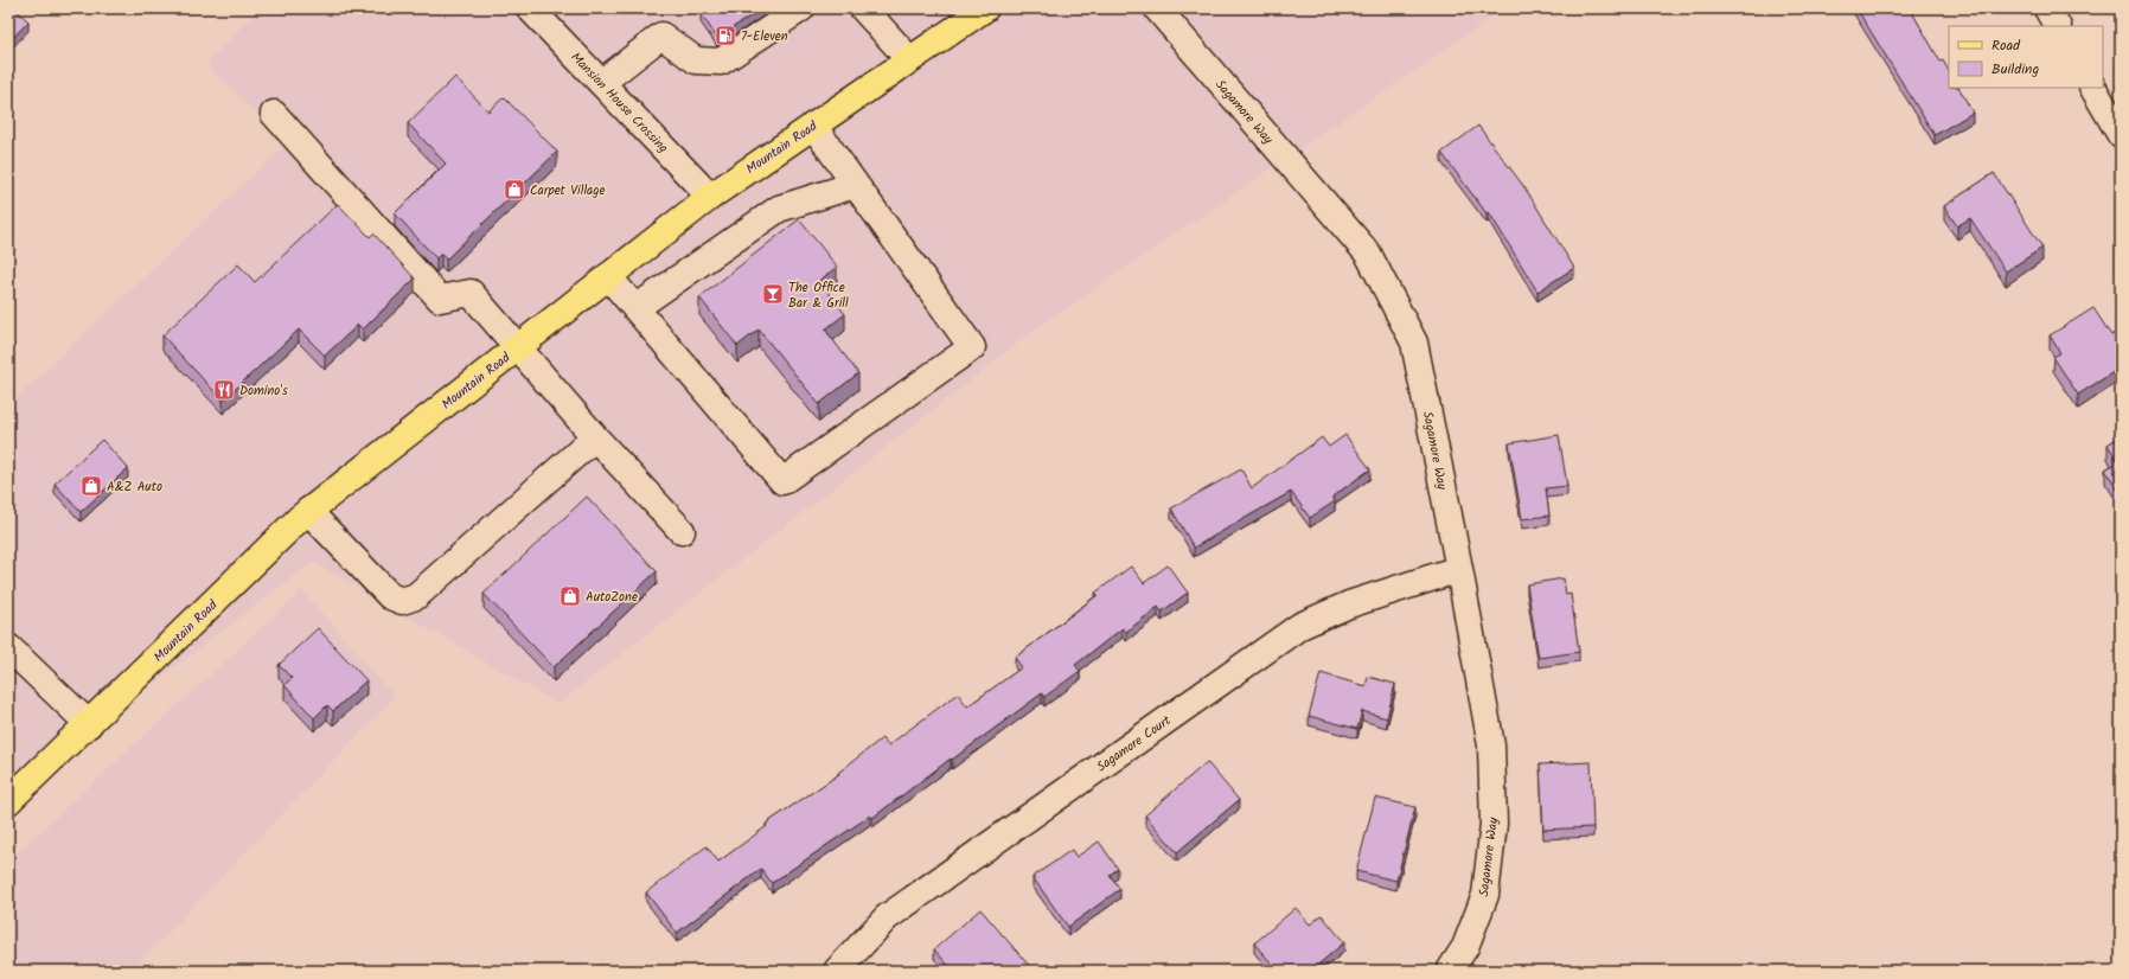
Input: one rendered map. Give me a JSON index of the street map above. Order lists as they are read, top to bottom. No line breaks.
{"streets":{"main road":["Mountain Road"],"street":["Mansion House Crossing","Sagamore Way","Sagamore Court"]},"crossings":[["Mansion House Crossing","Mountain Road"],["Sagamore Way","Sagamore Court"]],"places":{"fuel station":["7-Eleven"],"shop":["Carpet Village","A&Z Auto","AutoZone"],"bar":["The Office Bar & Grill"],"restaurant":["Domino's"]},"legend":["Road","Building"]}
